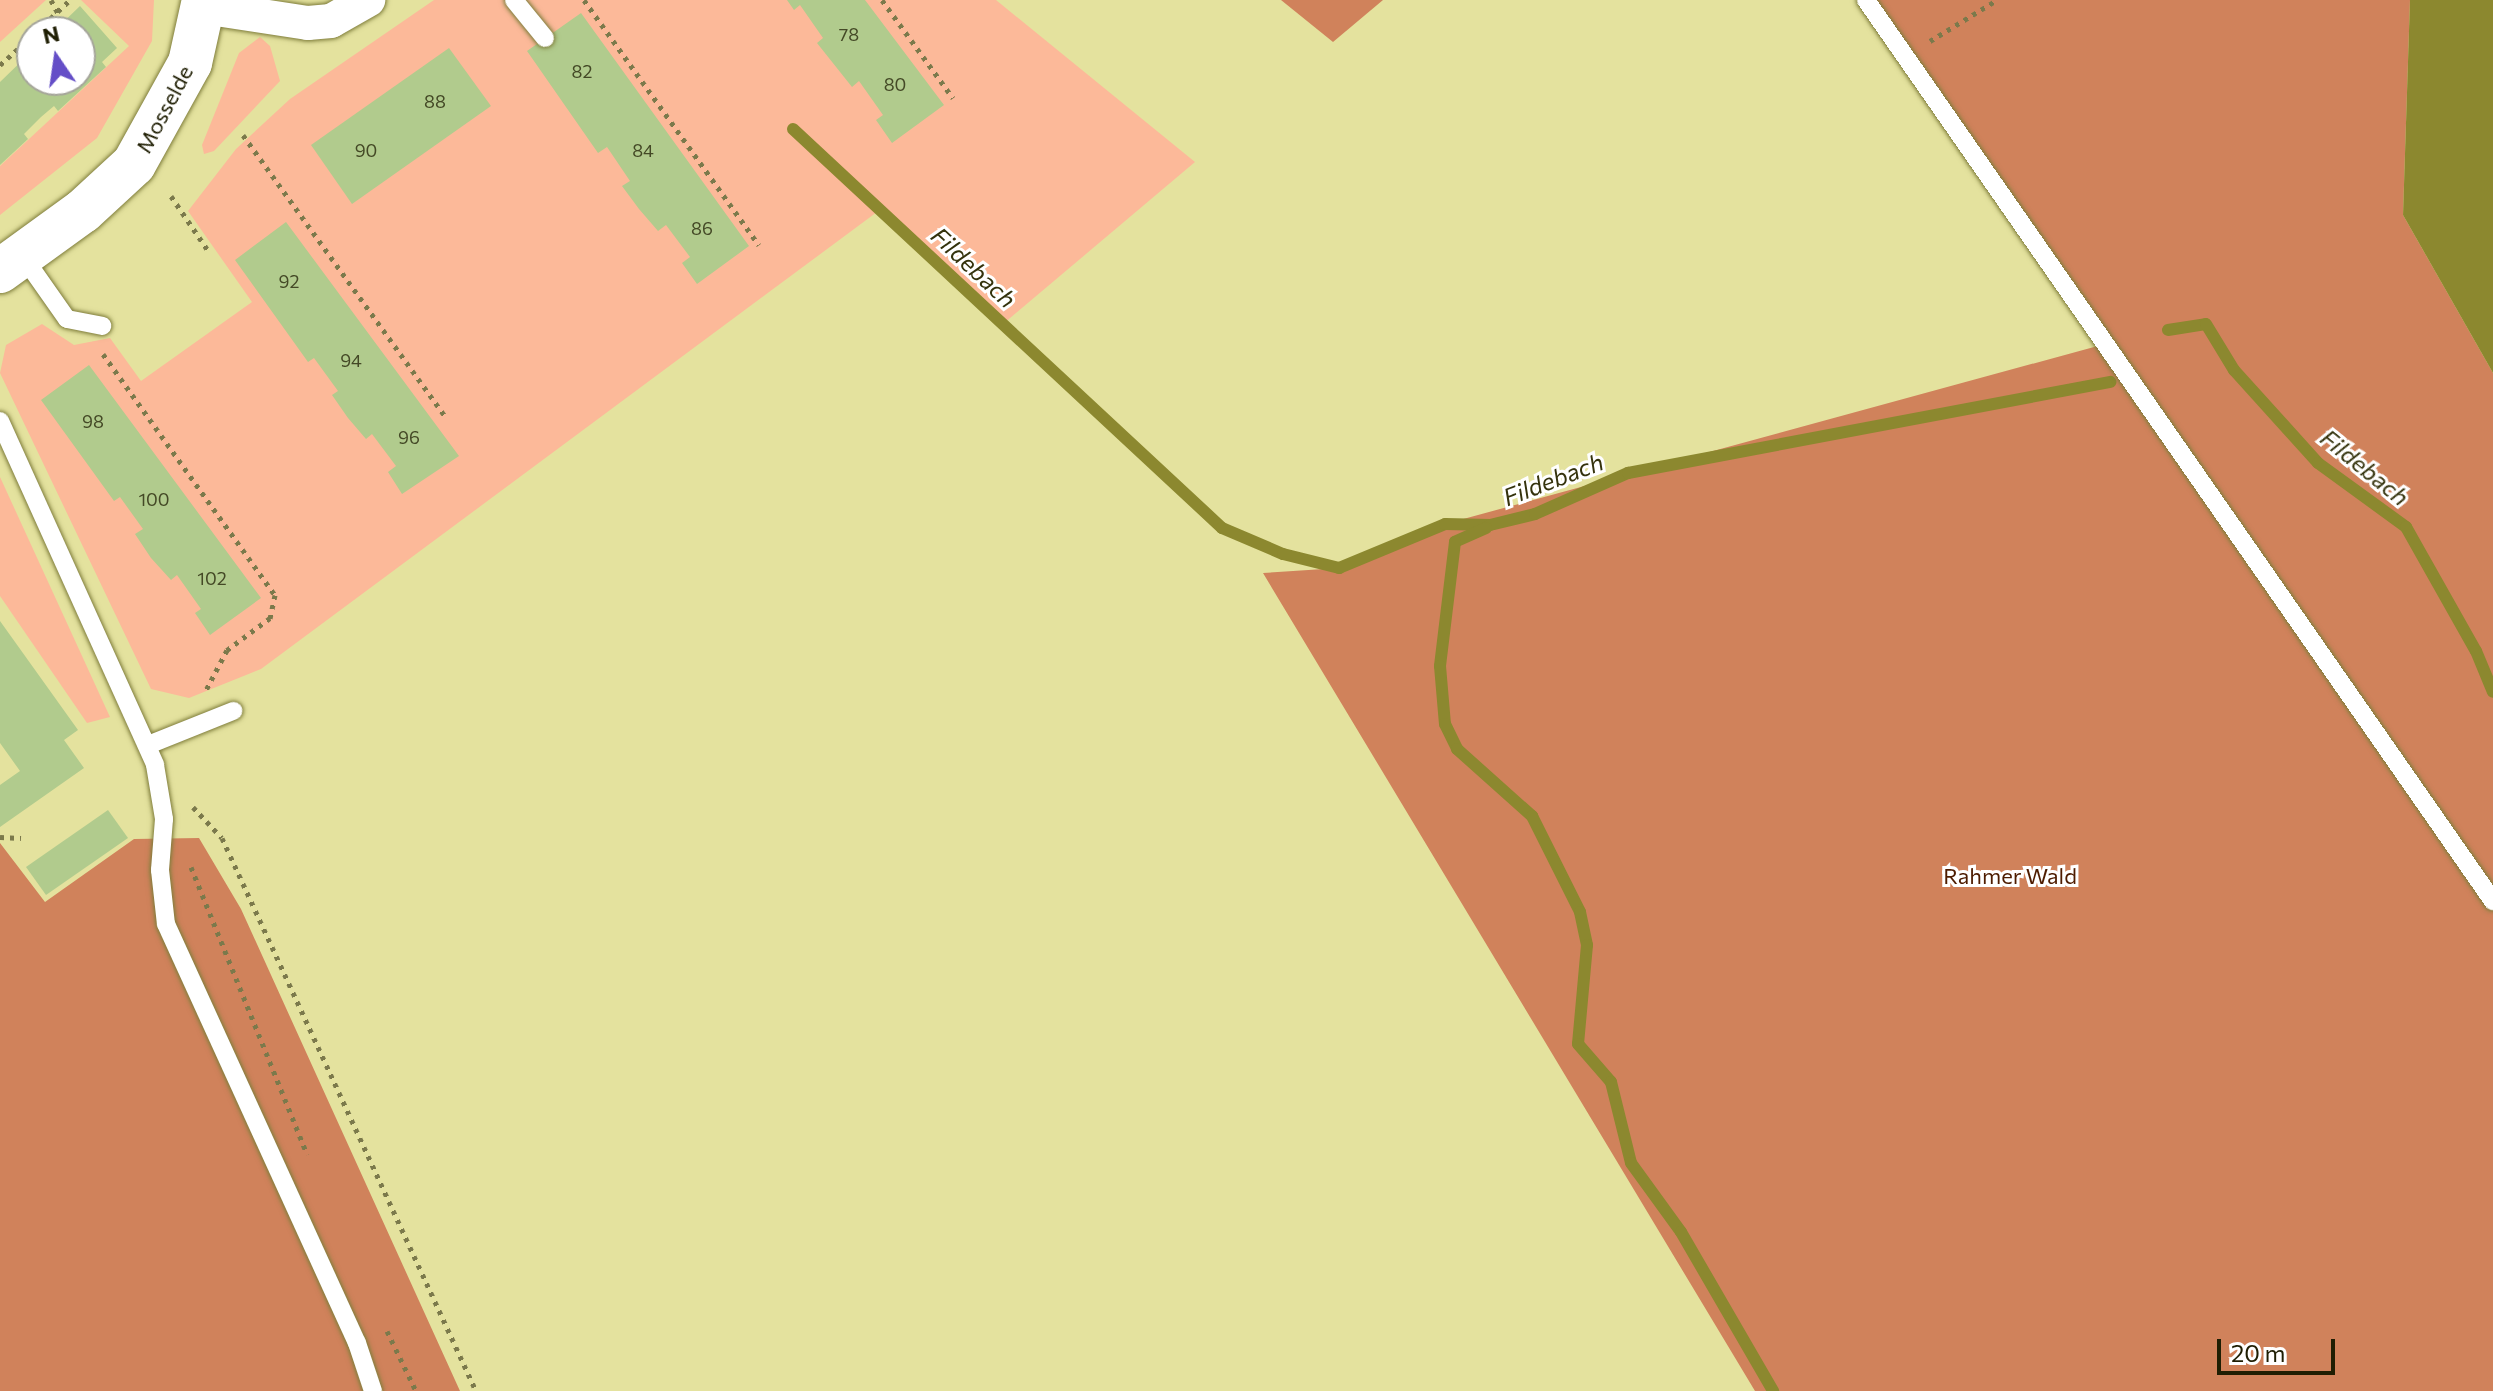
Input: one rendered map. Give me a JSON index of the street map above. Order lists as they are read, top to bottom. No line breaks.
{"streets":{"street":["Mosselde"]},"water":["Fildebach"],"parks":["Rahmer Wald"],"house_numbers":["78","82","80","88","90","84","86","92","94","98","96","100","102"],"scale_bar":"20 m","north":"top"}
